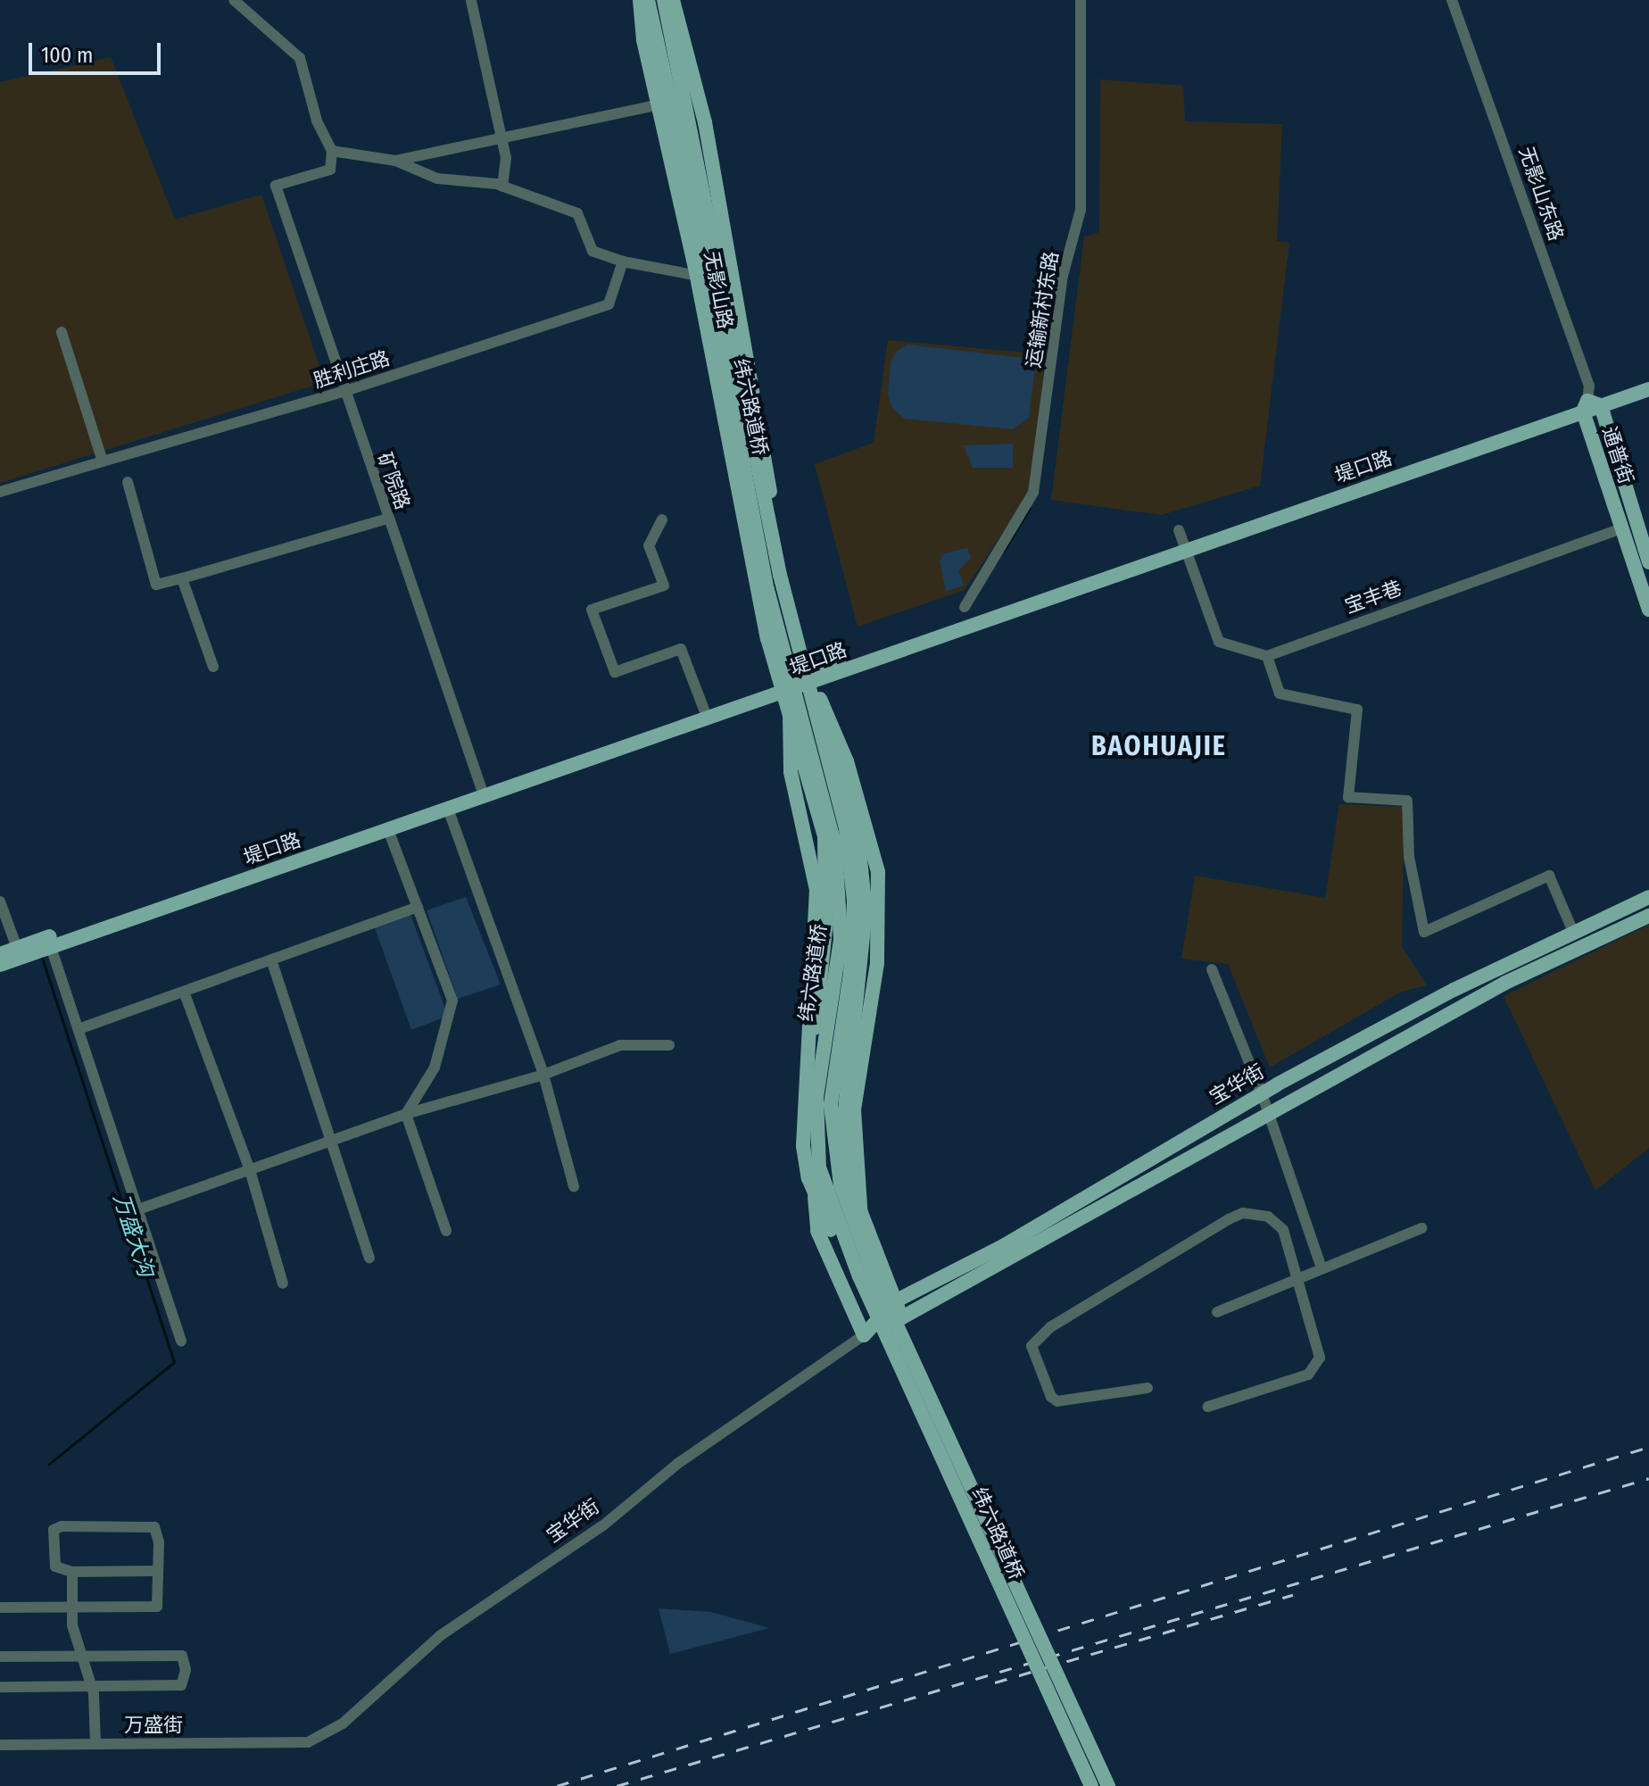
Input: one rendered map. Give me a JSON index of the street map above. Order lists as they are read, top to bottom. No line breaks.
{"streets":{"main road":["无影山路","纬六路道桥","通普街","堤口路","宝华街"],"street":["无影山东路","运输新村东路","胜利庄路","矿院路","宝丰巷","万盛街"]},"crossings":[["无影山东路","通普街"],["无影山东路","堤口路"],["无影山路","堤口路"],["胜利庄路","矿院路"],["通普街","堤口路"],["通普街","宝丰巷"],["堤口路","矿院路"],["宝华街","万盛街"]],"districts":["BAOHUAJIE"],"water":["万盛大沟"],"scale_bar":"100 m"}
